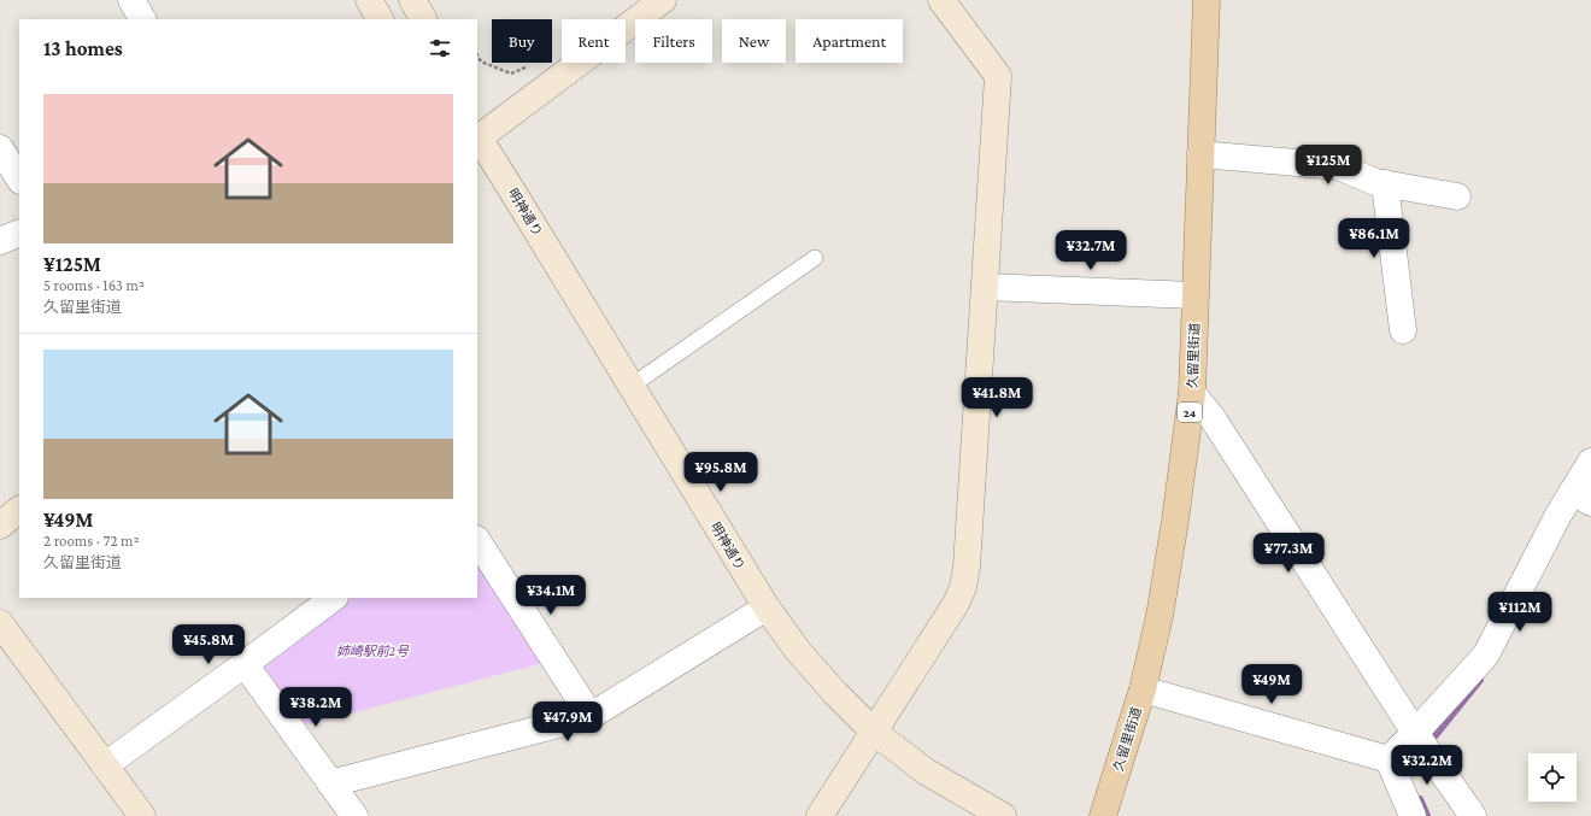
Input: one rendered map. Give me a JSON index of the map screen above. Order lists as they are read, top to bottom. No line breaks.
{"streets":{"main road":["久留里街道","24"],"street":["明神通り"]},"parks":["姉崎駅前2号"],"page":{"chip":["Buy","Rent","Filters","New","Apartment"],"heading":"13 homes","list":[{"name":"¥125M","note":"5 rooms · 163 m² · 久留里街道"},{"name":"¥49M","note":"2 rooms · 72 m² · 久留里街道"}],"price":["¥125M","¥86.1M","¥32.7M","¥41.8M","¥95.8M","¥77.3M","¥34.1M","¥112M","¥45.8M","¥49M","¥38.2M","¥47.9M","¥32.2M"]}}
